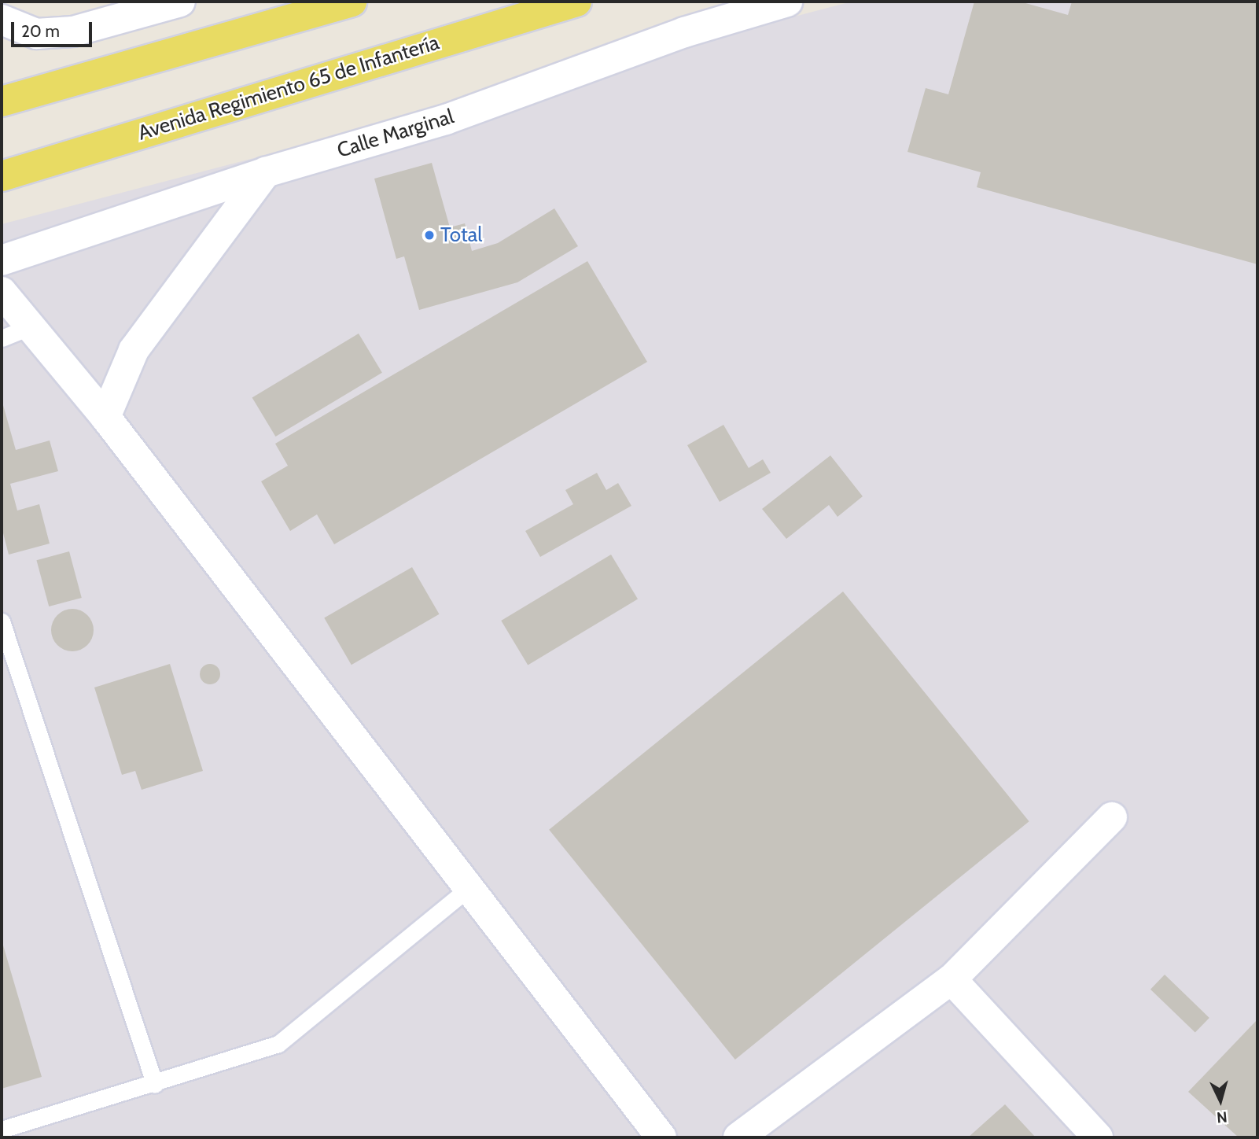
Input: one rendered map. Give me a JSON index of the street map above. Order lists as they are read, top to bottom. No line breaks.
{"streets":{"main road":["Avenida Regimiento 65 de Infantería"],"street":["Calle Marginal"]},"places":["Total"],"scale_bar":"20 m","north":"bottom"}
